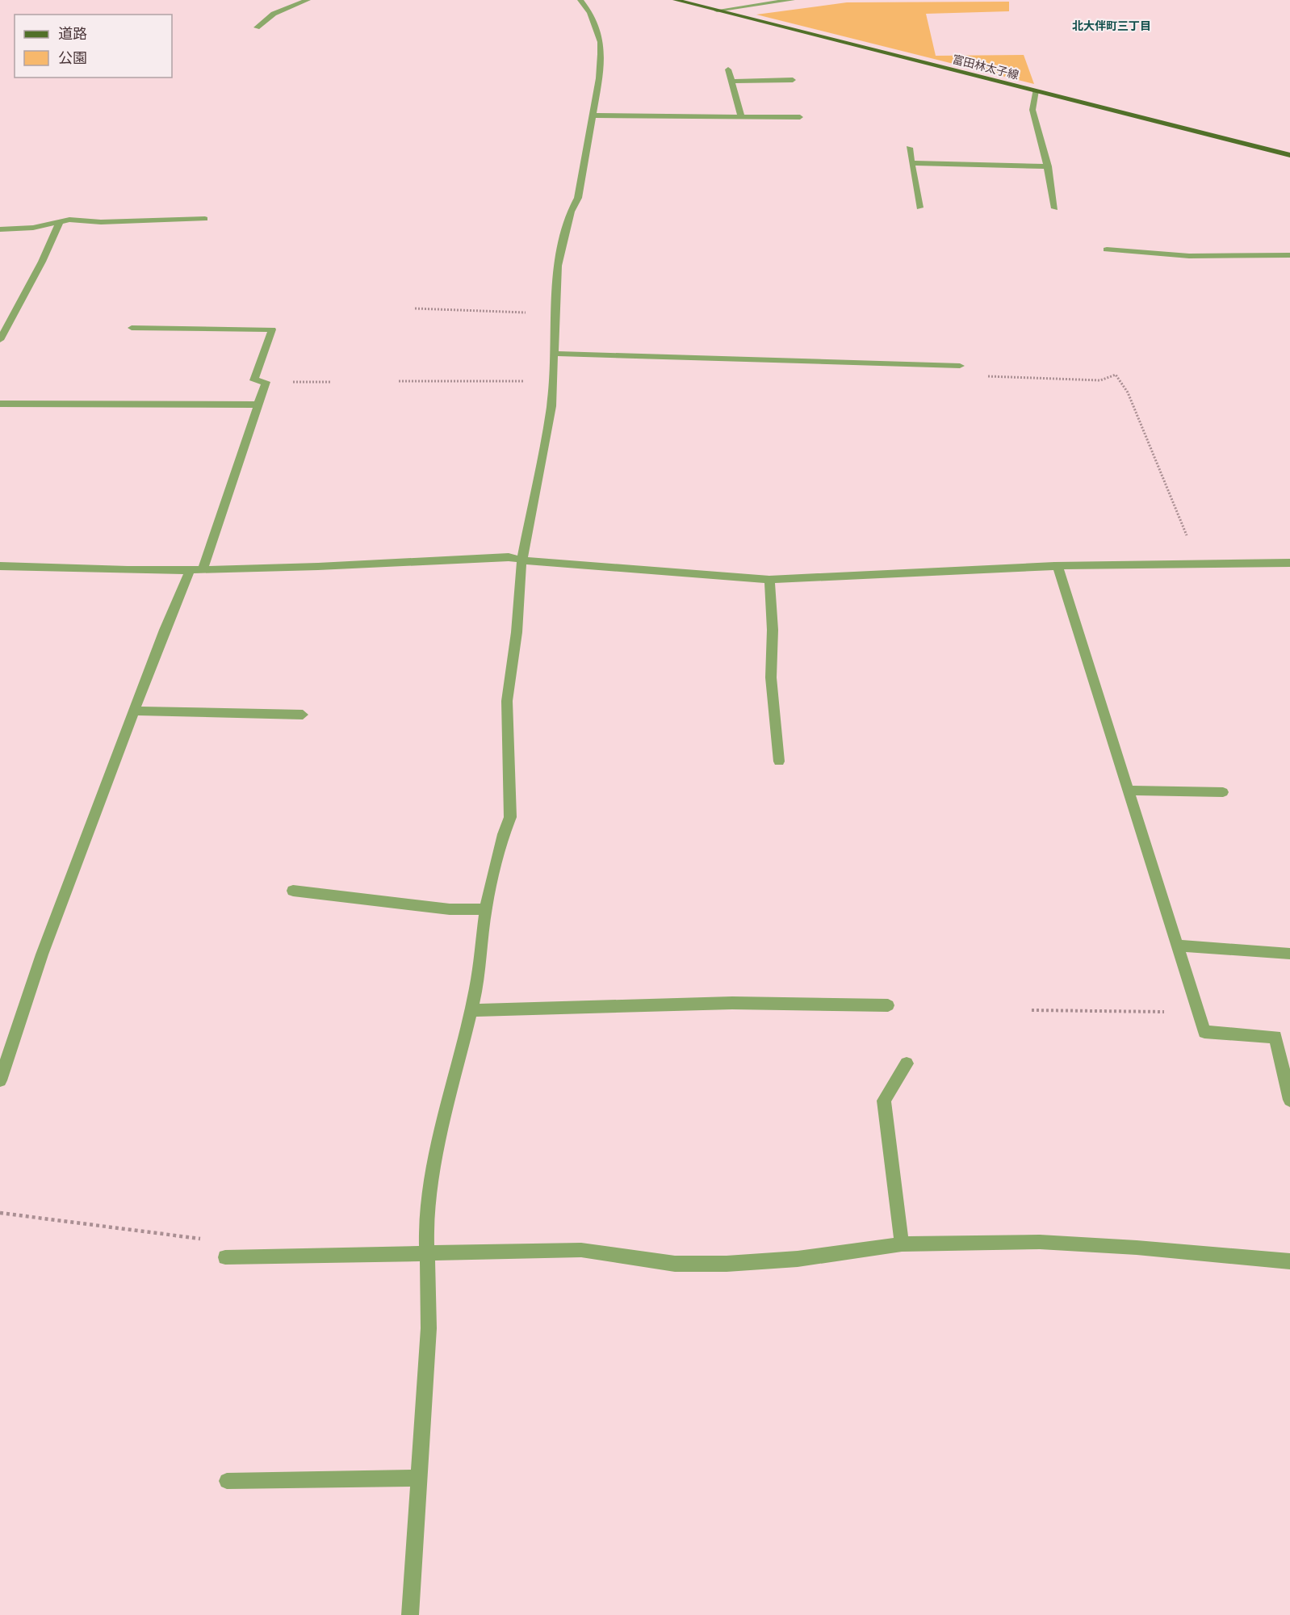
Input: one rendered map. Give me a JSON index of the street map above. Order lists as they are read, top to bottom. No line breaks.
{"streets":{"main road":["富田林太子線"]},"districts":["北大伴町三丁目"],"legend":["道路","公園"]}
